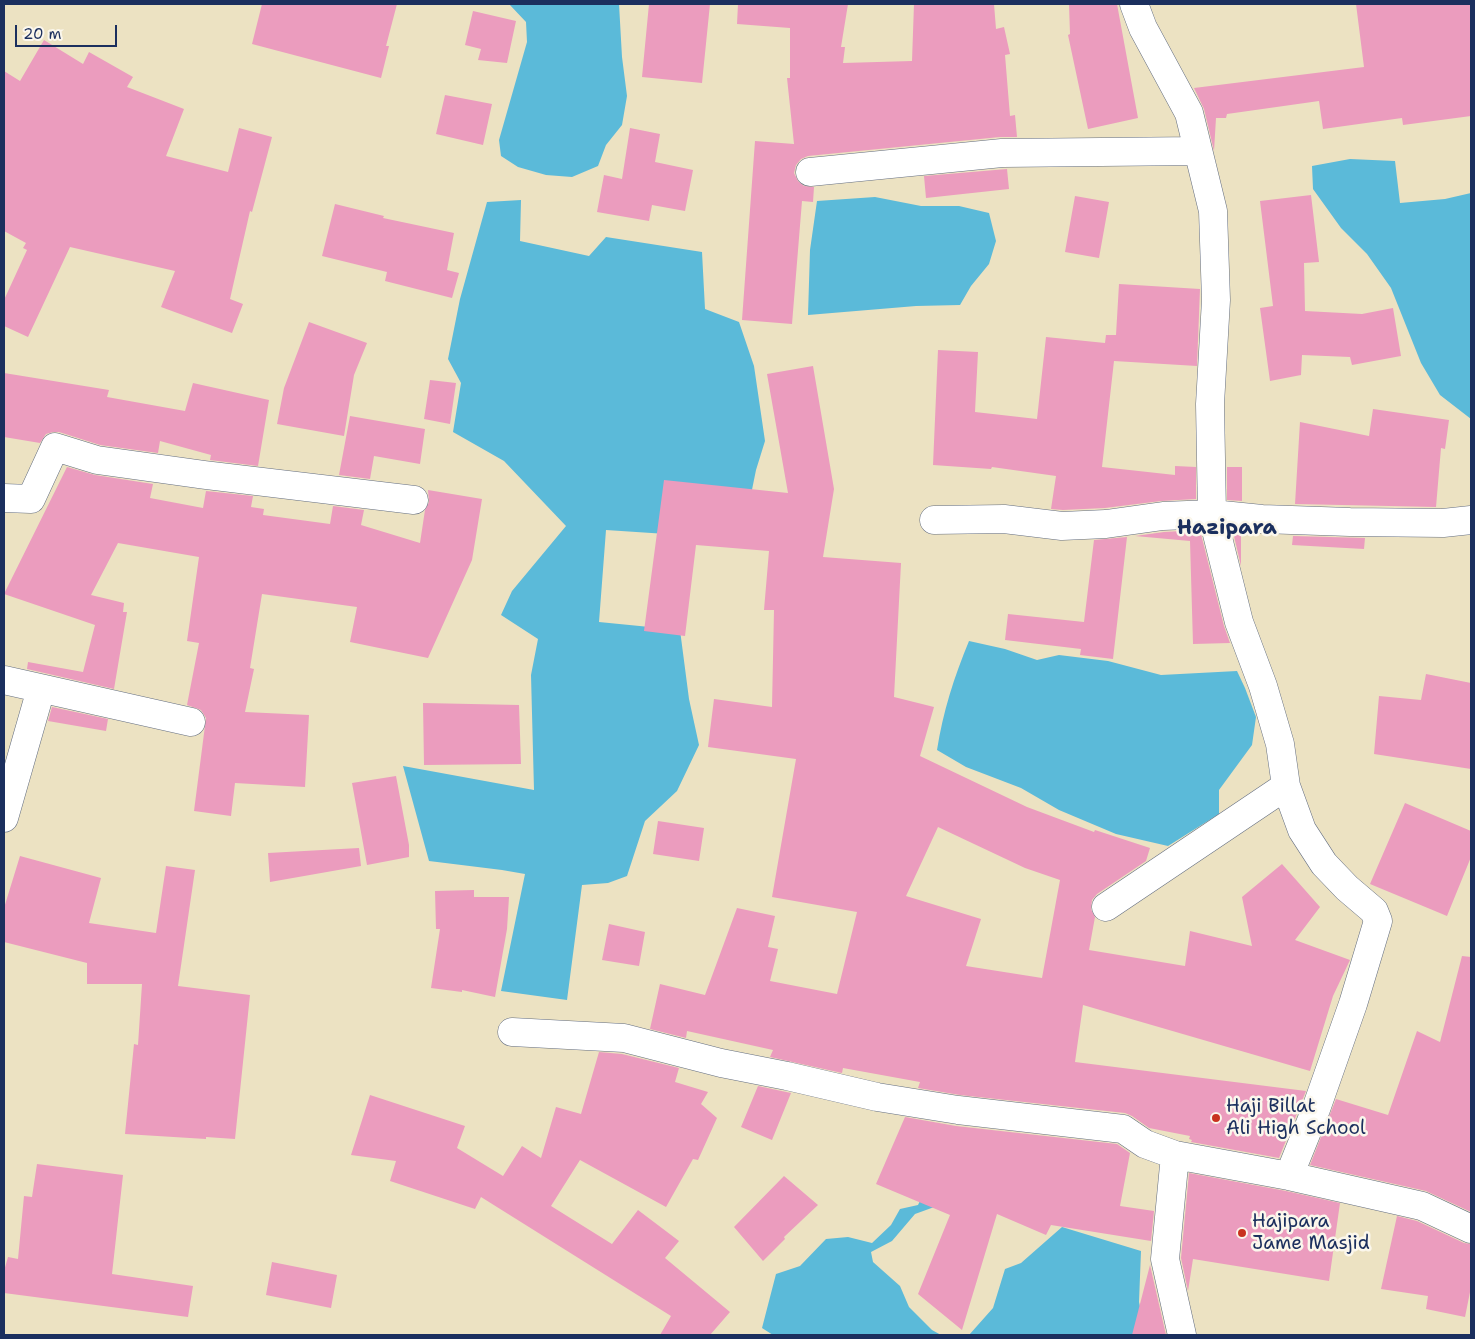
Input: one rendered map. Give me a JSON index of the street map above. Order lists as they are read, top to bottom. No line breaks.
{"districts":["Hazipara"],"places":["Haji Billat Ali High School","Hajipara Jame Masjid"],"scale_bar":"20 m"}
